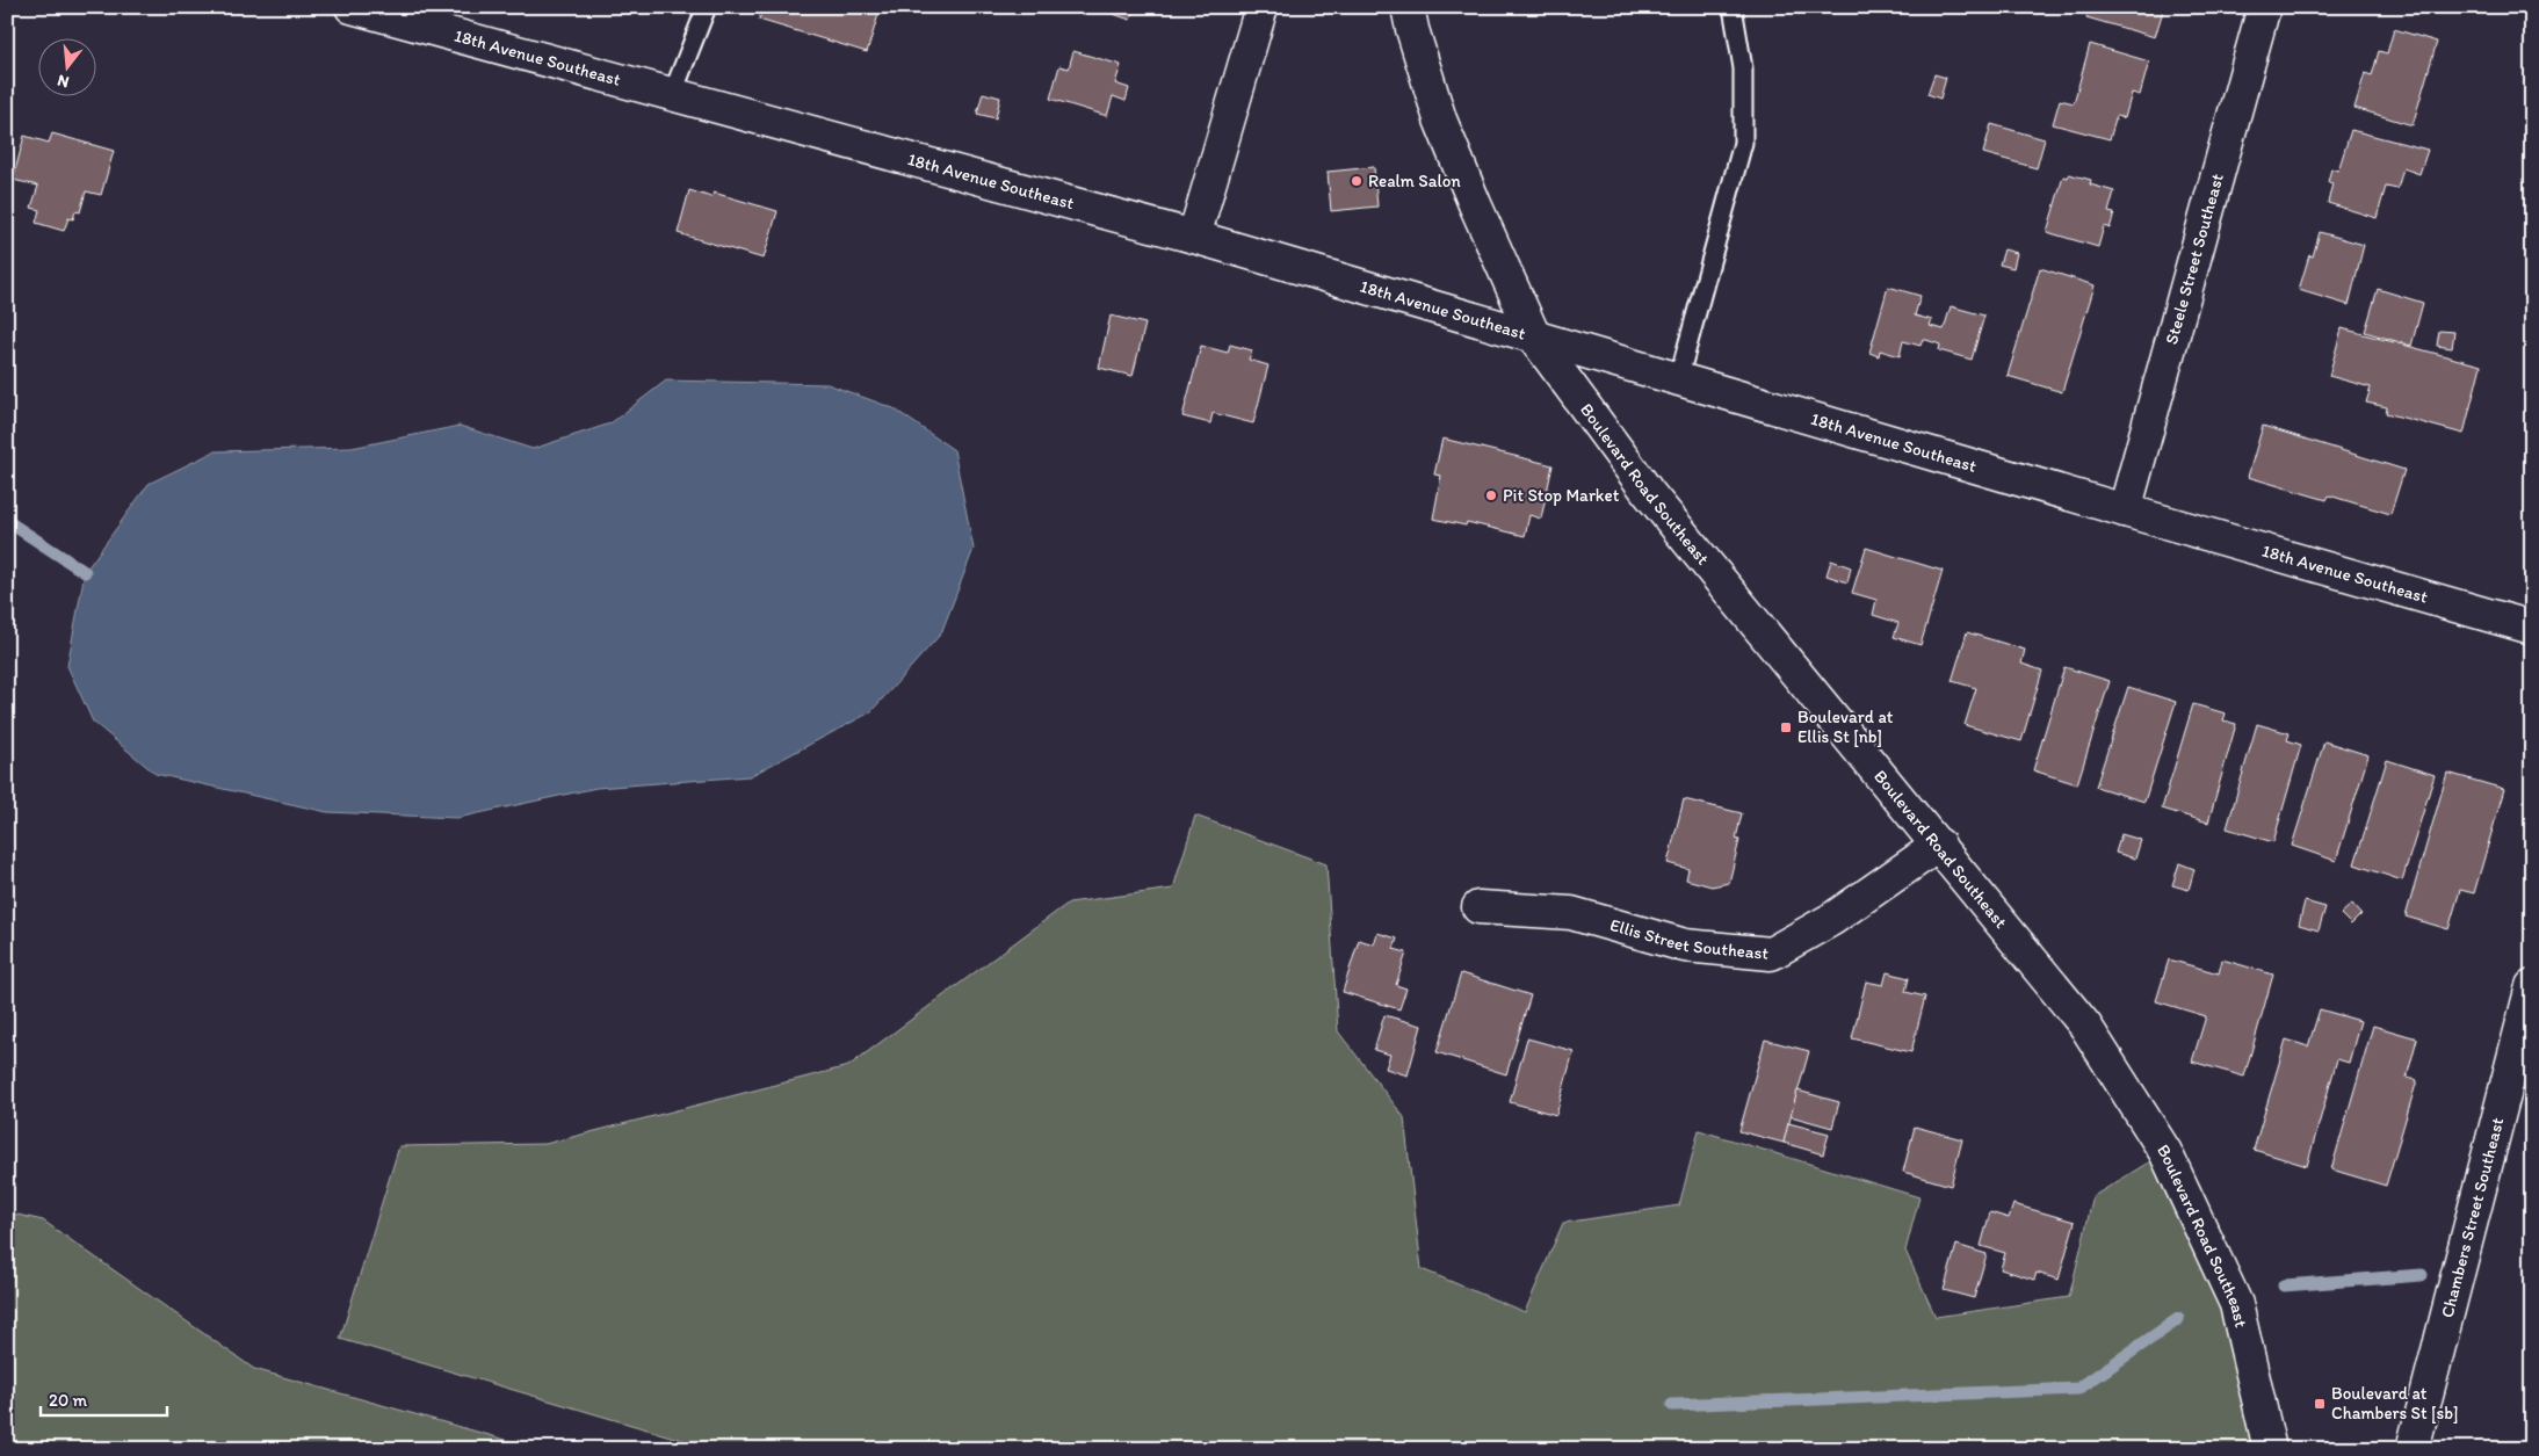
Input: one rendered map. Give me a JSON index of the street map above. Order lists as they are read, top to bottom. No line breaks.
{"streets":{"street":["18th Avenue Southeast","Steele Street Southeast","Boulevard Road Southeast","Ellis Street Southeast","Chambers Street Southeast"]},"crossings":[["18th Avenue Southeast","Steele Street Southeast"],["18th Avenue Southeast","Boulevard Road Southeast"],["Boulevard Road Southeast","Ellis Street Southeast"]],"places":{"other":["Realm Salon","Pit Stop Market"],"transit":["Boulevard at Ellis St [nb]","Boulevard at Chambers St [sb]"]},"scale_bar":"20 m","north":"bottom"}
